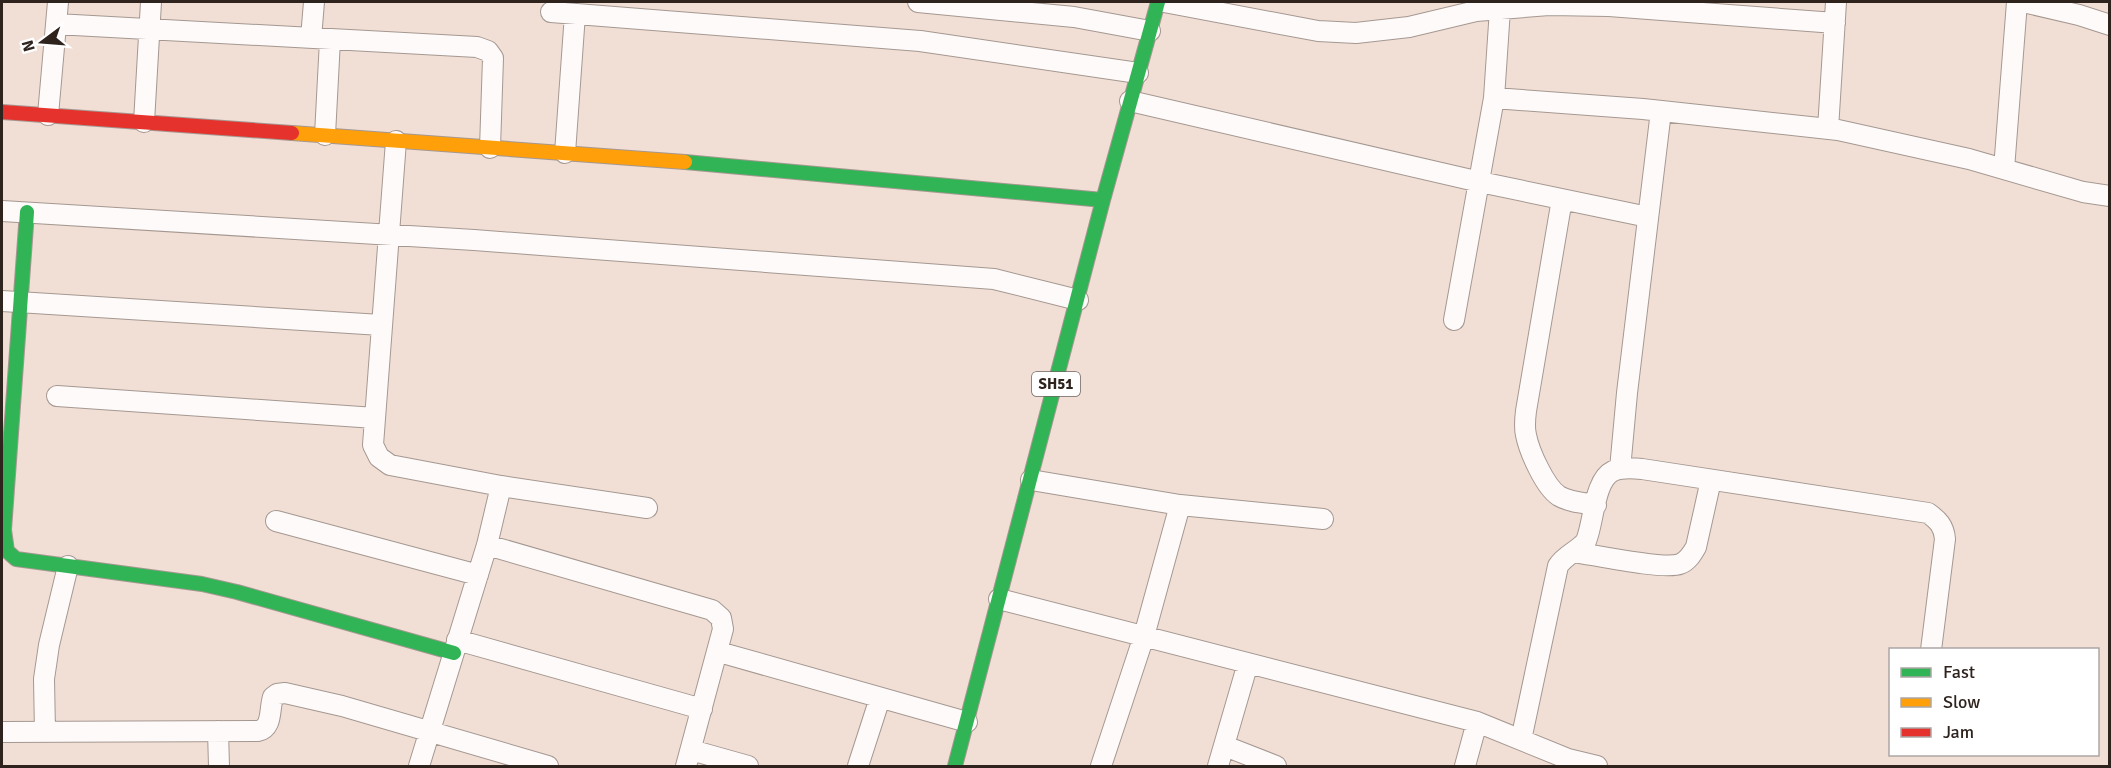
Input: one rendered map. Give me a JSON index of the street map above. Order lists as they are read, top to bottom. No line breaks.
{"streets":{"street":["SH51"]},"legend":["Fast","Slow","Jam"],"north":"left"}
